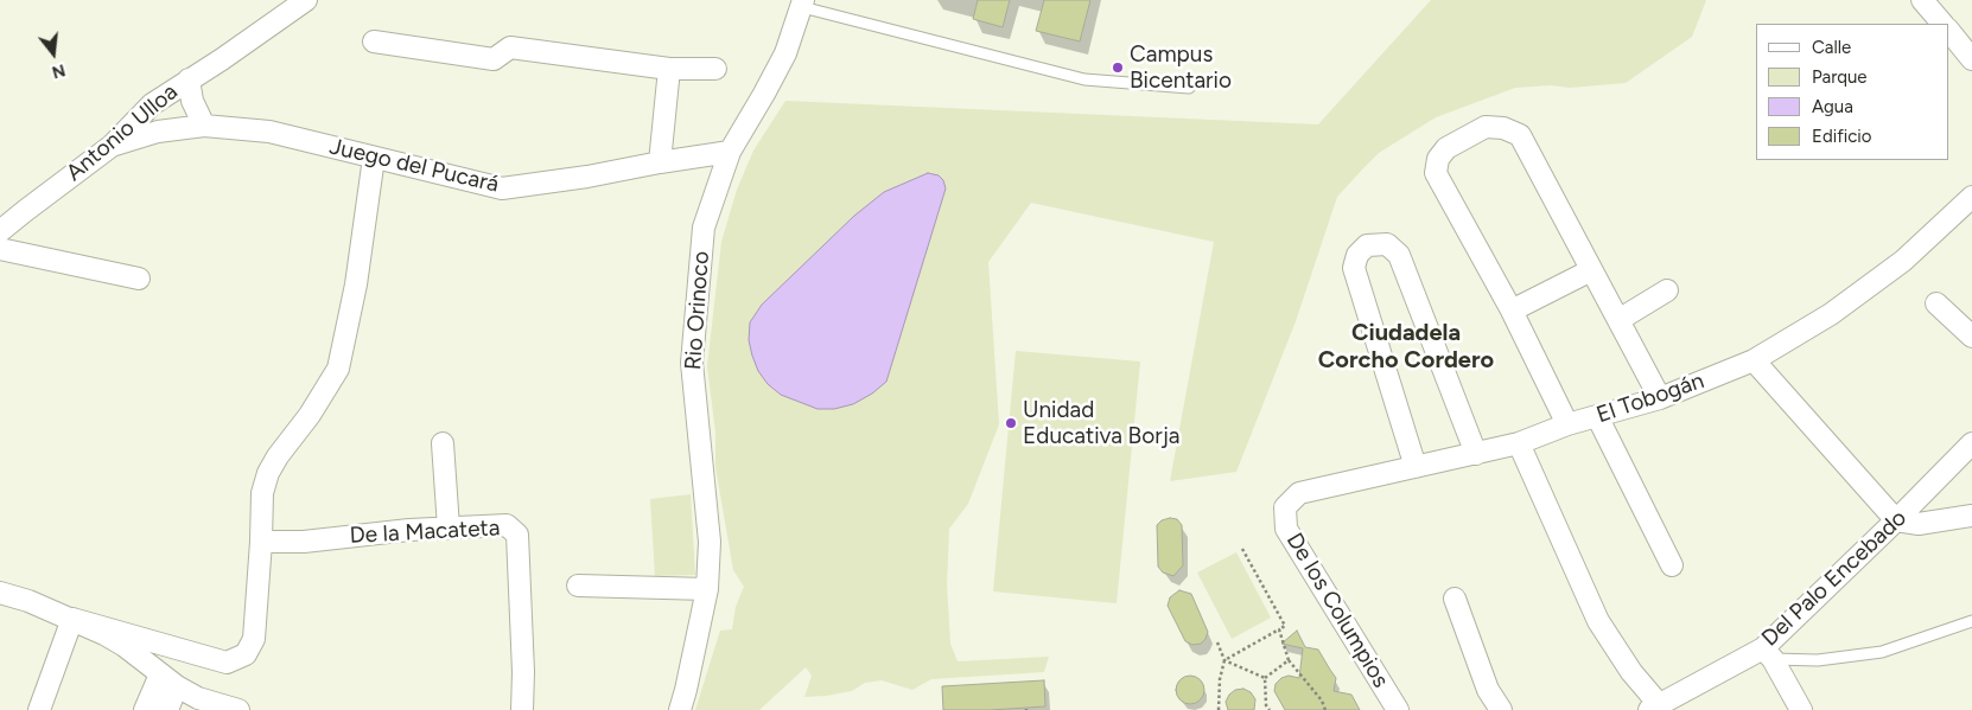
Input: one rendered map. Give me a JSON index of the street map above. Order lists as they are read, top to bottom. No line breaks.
{"streets":{"street":["Antonio Ulloa","Juego del Pucará","Rio Orinoco","El Tobogán","De la Macateta","Del Palo Encebado","De los Columpios"]},"crossings":[["Antonio Ulloa","Juego del Pucará"],["Juego del Pucará","Rio Orinoco"],["El Tobogán","De los Columpios"]],"districts":["Ciudadela Corcho Cordero"],"places":["Campus Bicentario","Unidad Educativa Borja"],"legend":["Calle","Parque","Agua","Edificio"],"north":"bottom"}
